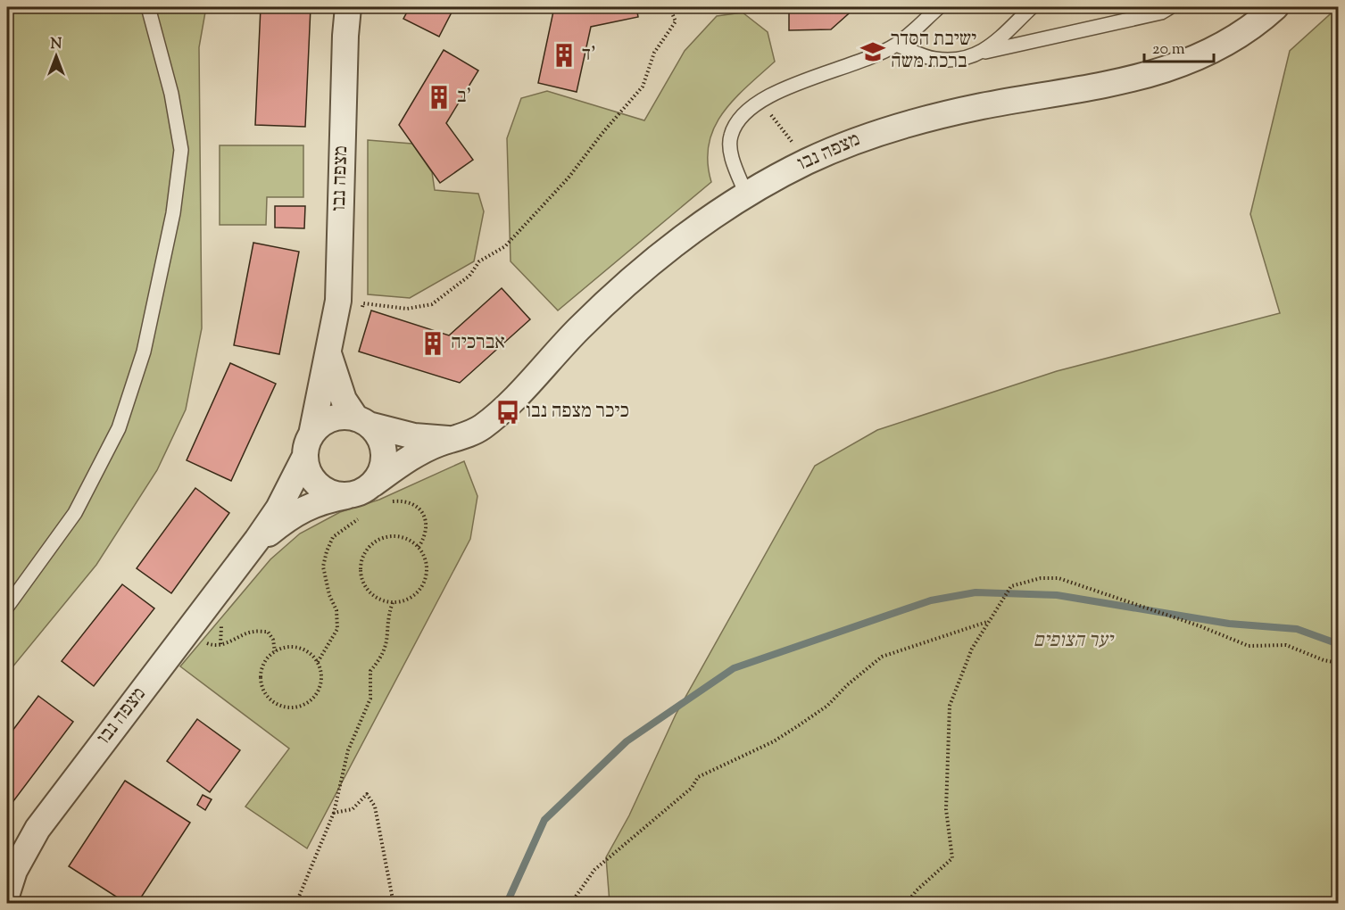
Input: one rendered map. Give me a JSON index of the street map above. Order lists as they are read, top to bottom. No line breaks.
{"streets":{"street":["מצפה נבו"]},"parks":["יער הצופים"],"places":{"school or university":["ישיבת הסדר ברכת משה"],"building":["ד'","ב'","אברכיה"],"bus stop":["כיכר מצפה נבו"]},"scale_bar":"20 m","north":"top"}
